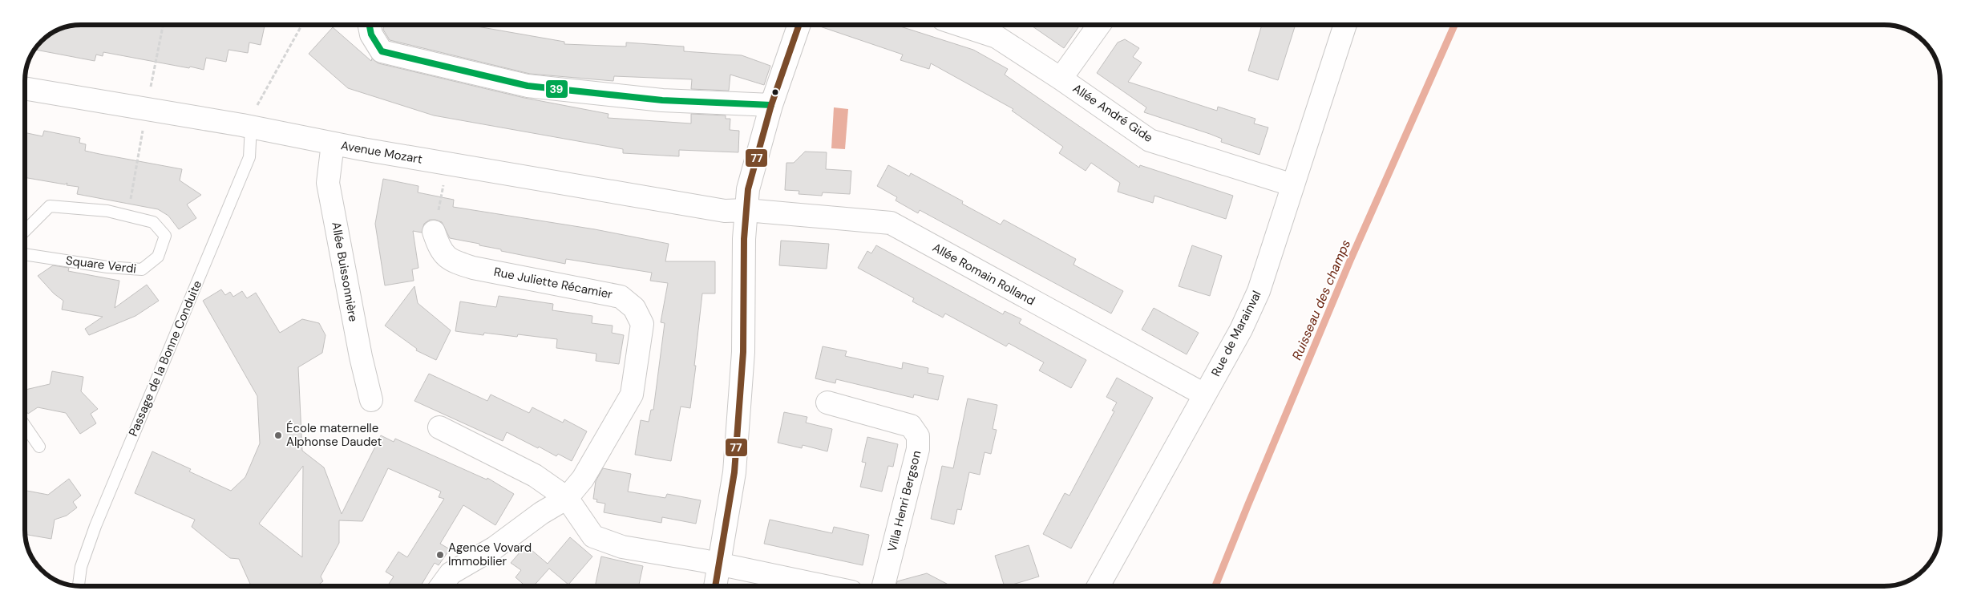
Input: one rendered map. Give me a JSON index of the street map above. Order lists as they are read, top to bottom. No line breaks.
{"streets":{"street":["Allée André Gide","Avenue Mozart","Allée Buissonnière","Allée Romain Rolland","Rue Juliette Récamier","Rue de Marainval","Villa Henri Bergson"],"lane":["Square Verdi","Passage de la Bonne Conduite"]},"crossings":[["Allée André Gide","Rue de Marainval"],["Avenue Mozart","Allée Buissonnière"],["Avenue Mozart","Allée Romain Rolland"],["Avenue Mozart","Passage de la Bonne Conduite"],["Allée Romain Rolland","Rue de Marainval"]],"water":["Ruisseau des champs"],"places":["École maternelle Alphonse Daudet","Agence Vovard Immobilier"],"lines":["transit line 39","transit line 77"]}
